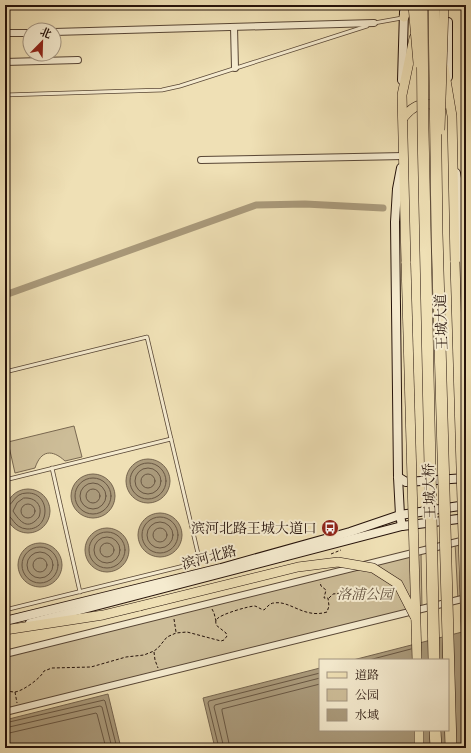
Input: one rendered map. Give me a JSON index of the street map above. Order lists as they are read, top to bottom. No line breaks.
{"streets":{"highway":["王城大桥"],"main road":["王城大道","滨河北路"]},"parks":["洛浦公园"],"places":{"bus stop":["滨河北路王城大道口"]},"legend":["道路","公园","水域"],"north":"top right"}
